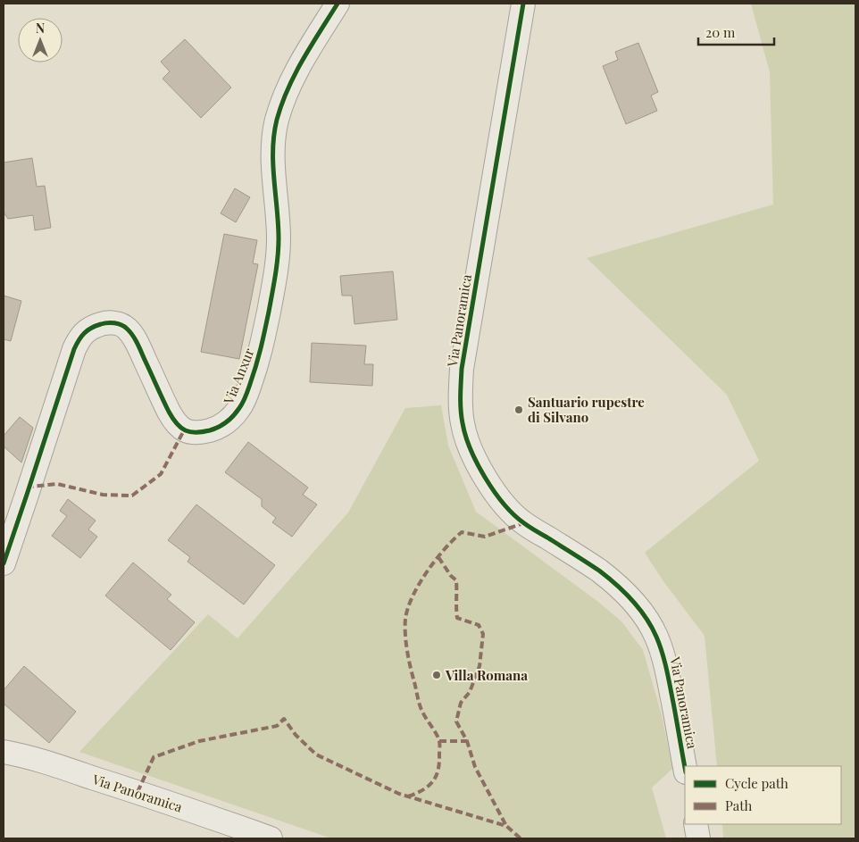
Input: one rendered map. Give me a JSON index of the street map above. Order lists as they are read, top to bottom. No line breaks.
{"streets":{"street":["Via Panoramica","Via Anxur"]},"places":["Santuario rupestre di Silvano","Villa Romana"],"legend":["Cycle path","Path"],"scale_bar":"20 m","north":"top"}
